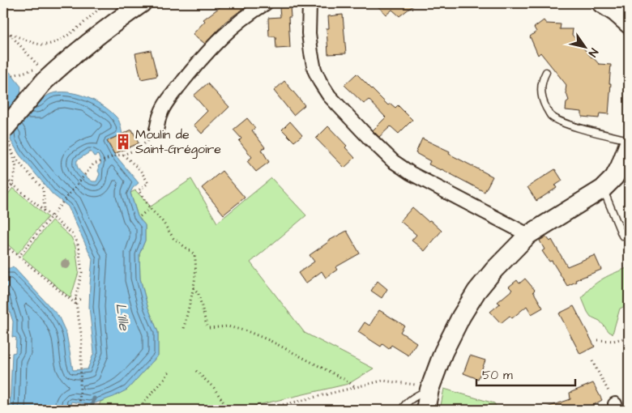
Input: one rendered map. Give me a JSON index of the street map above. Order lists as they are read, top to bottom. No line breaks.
{"water":["L'Ille"],"places":{"building":["Moulin de Saint-Grégoire"]},"scale_bar":"50 m","north":"bottom right"}
